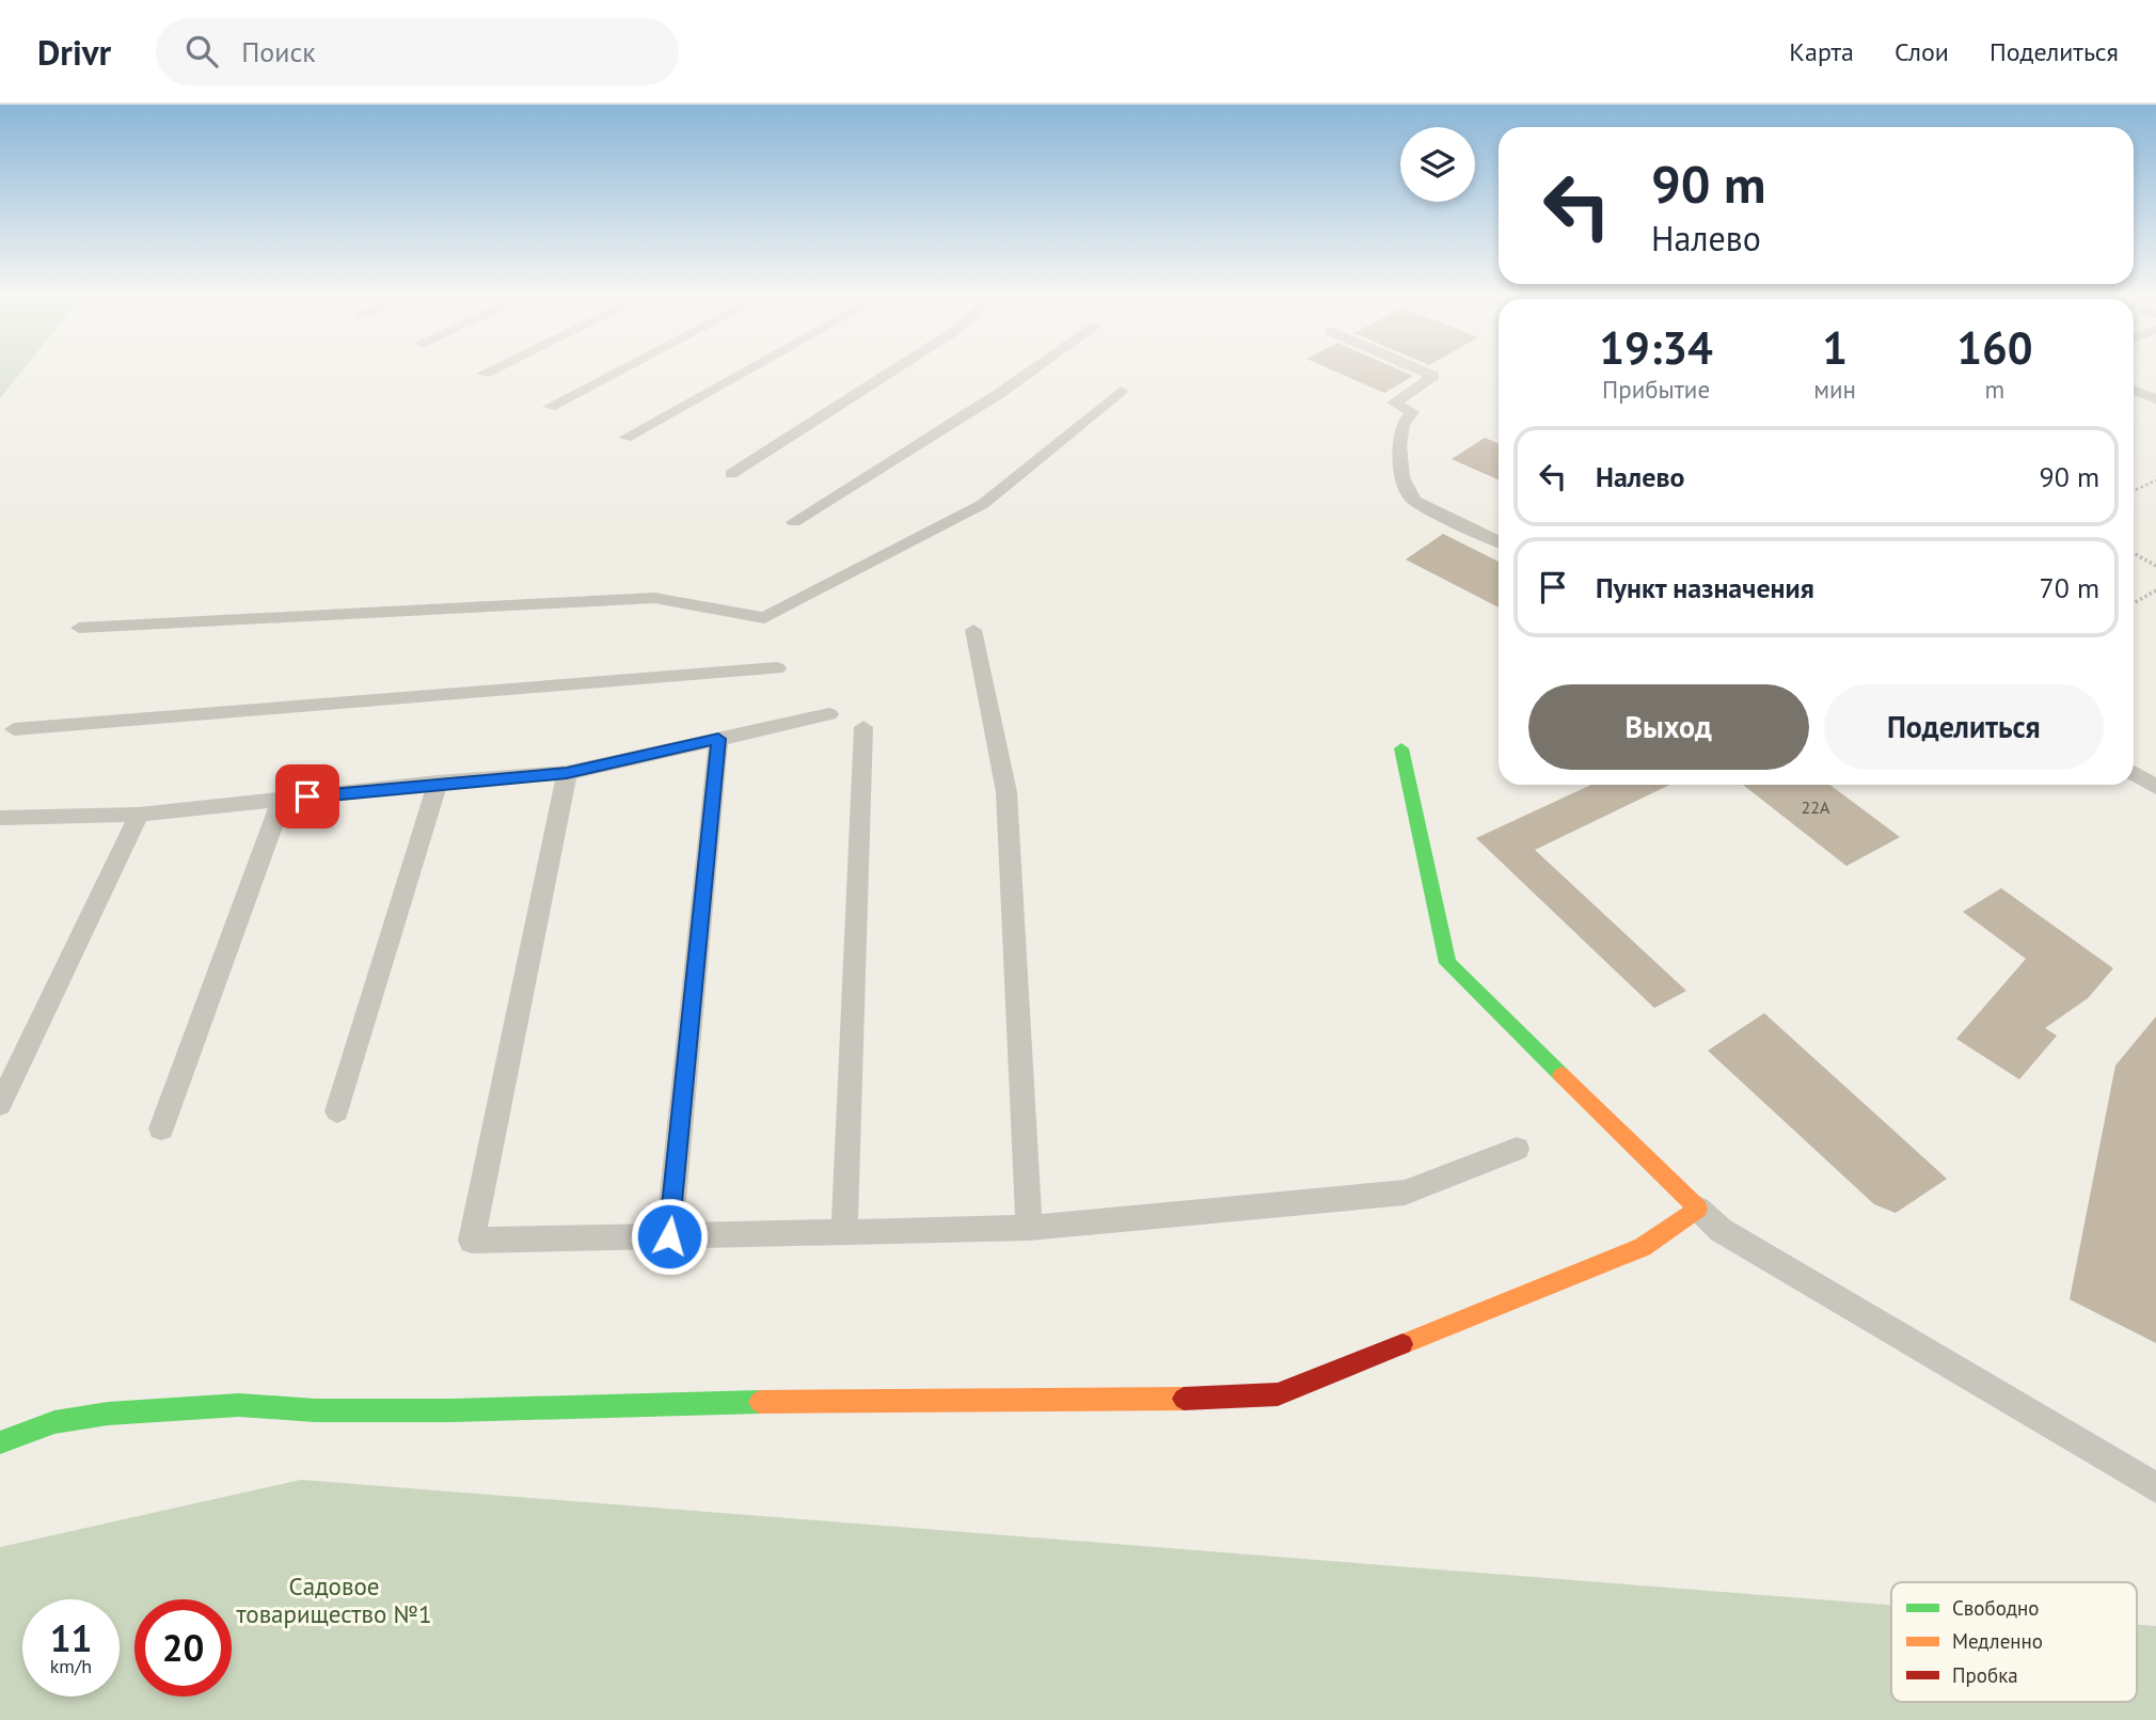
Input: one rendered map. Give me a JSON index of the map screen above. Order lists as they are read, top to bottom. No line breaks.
{"parks":["Садовое товарищество №1"],"house_numbers":["22А"],"legend":["Свободно","Медленно","Пробка"],"page":{"header":"Drivr","search":"Поиск","nav":["Карта","Слои","Поделиться"],"turn":["90 m","Налево"],"eta":["19:34","Прибытие","1","мин","160","m"],"list":[{"name":"Налево","value":"90 m"},{"name":"Пункт назначения","value":"70 m"}],"buttons":["Выход","Поделиться"],"speed":"11 km/h","limit":"20"}}
